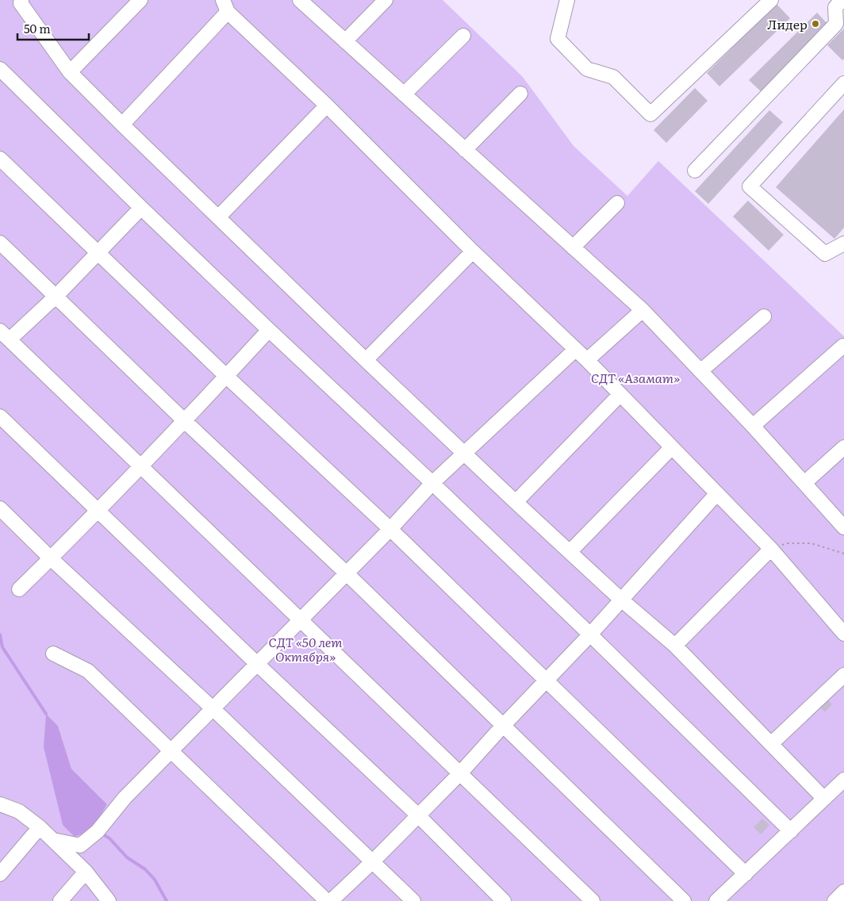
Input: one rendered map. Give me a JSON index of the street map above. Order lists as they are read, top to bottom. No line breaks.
{"parks":["СДТ «Азамат»","СДТ «50 лет Октября»"],"places":["Лидер"],"scale_bar":"50 m"}
